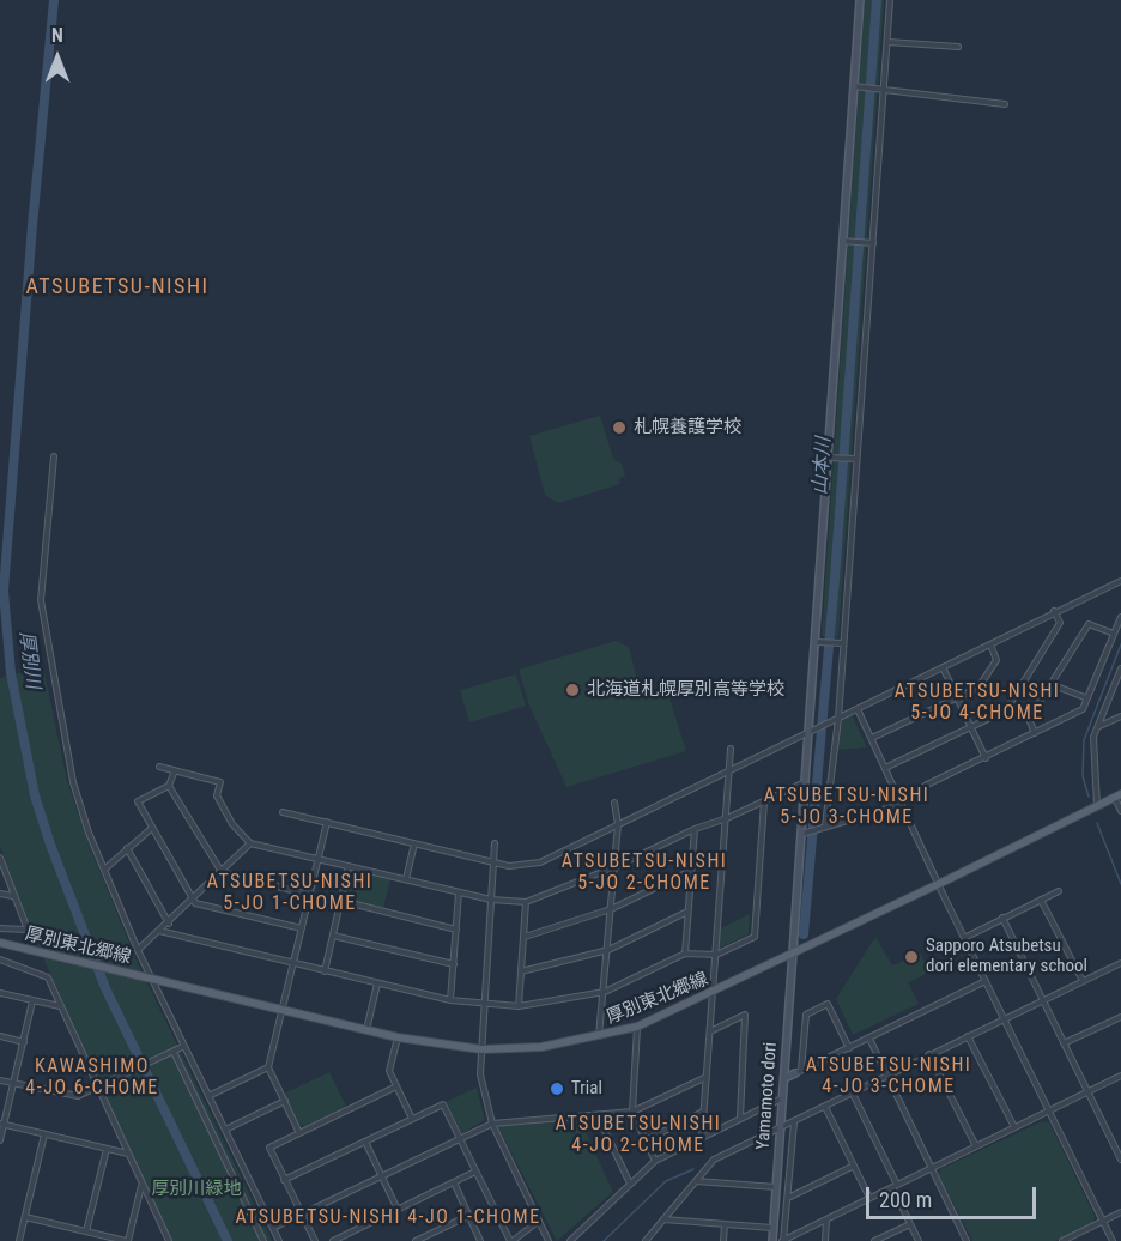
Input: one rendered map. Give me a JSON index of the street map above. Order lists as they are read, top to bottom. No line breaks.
{"streets":{"main road":["厚別東北郷線"],"street":["Yamamoto dori"]},"crossings":[["厚別東北郷線","Yamamoto dori"]],"districts":["ATSUBETSU-NISHI","ATSUBETSU-NISHI 5-JO 4-CHOME","ATSUBETSU-NISHI 5-JO 3-CHOME","ATSUBETSU-NISHI 5-JO 2-CHOME","ATSUBETSU-NISHI 5-JO 1-CHOME","ATSUBETSU-NISHI 4-JO 3-CHOME","KAWASHIMO 4-JO 6-CHOME","ATSUBETSU-NISHI 4-JO 2-CHOME","ATSUBETSU-NISHI 4-JO 1-CHOME"],"water":["山本川","厚別川"],"parks":["厚別川緑地"],"places":["札幌養護学校","北海道札幌厚別高等学校","Sapporo Atsubetsu dori elementary school","Trial"],"scale_bar":"200 m","north":"top"}
